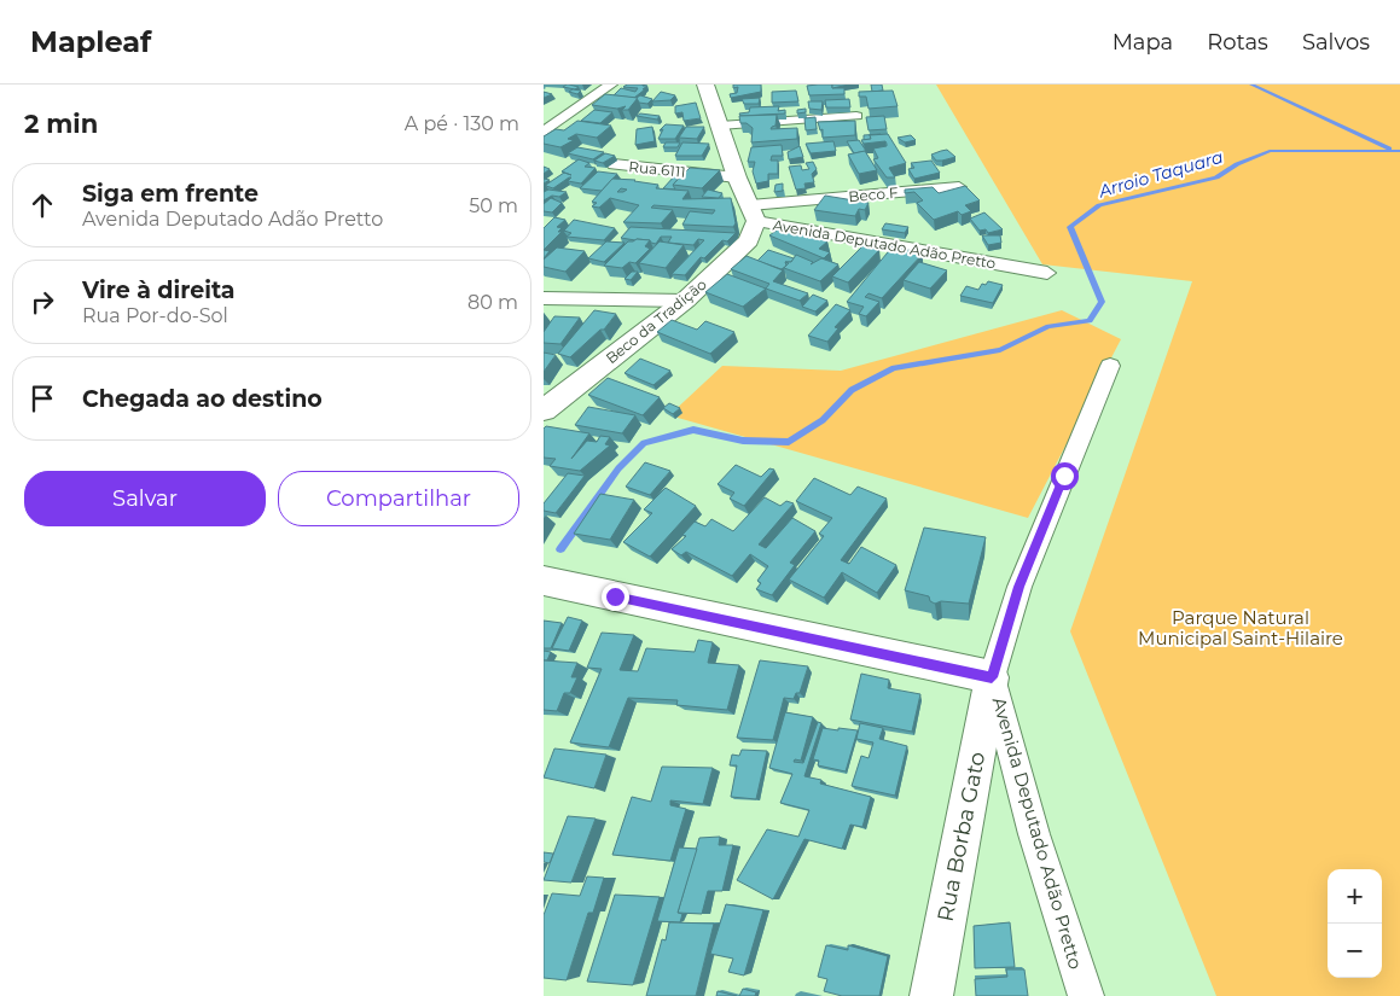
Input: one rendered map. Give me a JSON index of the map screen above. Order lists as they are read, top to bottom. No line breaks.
{"streets":{"street":["Rua 6111","Beco F","Avenida Deputado Adão Pretto","Beco da Tradição","Rua Borba Gato"]},"crossings":[["Rua 6111","Avenida Deputado Adão Pretto"],["Beco F","Avenida Deputado Adão Pretto"],["Beco F","Beco da Tradição"],["Avenida Deputado Adão Pretto","Beco da Tradição"],["Avenida Deputado Adão Pretto","Rua Borba Gato"]],"water":["Arroio Taquara"],"parks":["Parque Natural Municipal Saint-Hilaire"],"page":{"header":"Mapleaf","nav":["Mapa","Rotas","Salvos"],"heading":["2 min","A pé · 130 m"],"list":[["Siga em frente","Avenida Deputado Adão Pretto","50 m"],["Vire à direita","Rua Por-do-Sol","80 m"],"Chegada ao destino"],"buttons":["Salvar","Compartilhar"],"map_buttons":["+","−"]}}
